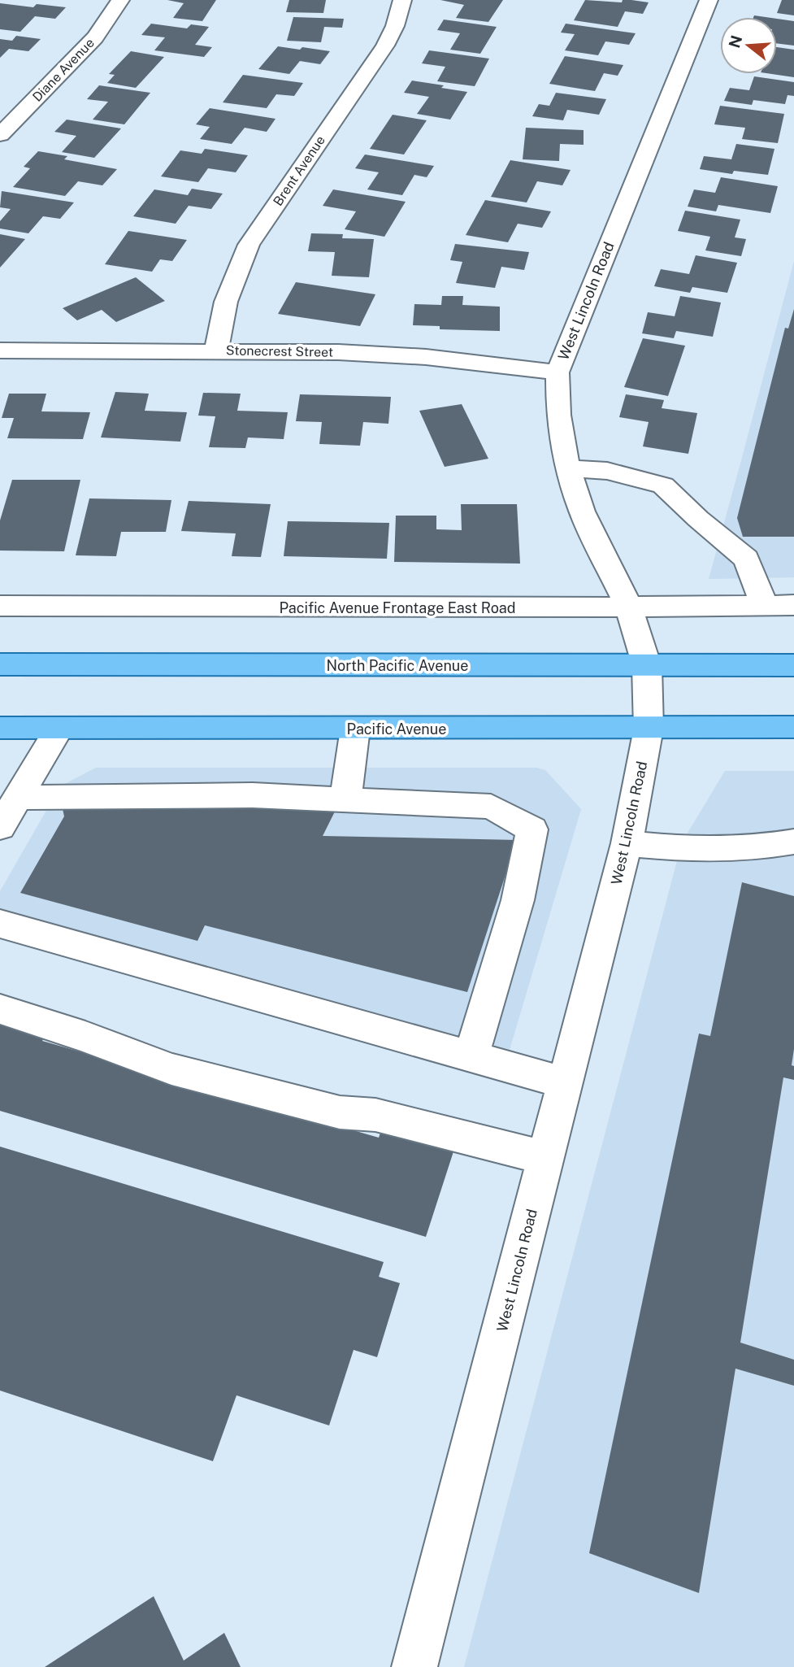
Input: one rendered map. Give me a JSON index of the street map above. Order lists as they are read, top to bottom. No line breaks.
{"streets":{"main road":["North Pacific Avenue","Pacific Avenue"],"street":["Diane Avenue","Brent Avenue","West Lincoln Road","Stonecrest Street","Pacific Avenue Frontage East Road"]},"crossings":[["Brent Avenue","Stonecrest Street"],["West Lincoln Road","Stonecrest Street"],["West Lincoln Road","Pacific Avenue Frontage East Road"],["West Lincoln Road","North Pacific Avenue"],["West Lincoln Road","Pacific Avenue"]],"north":"left"}
